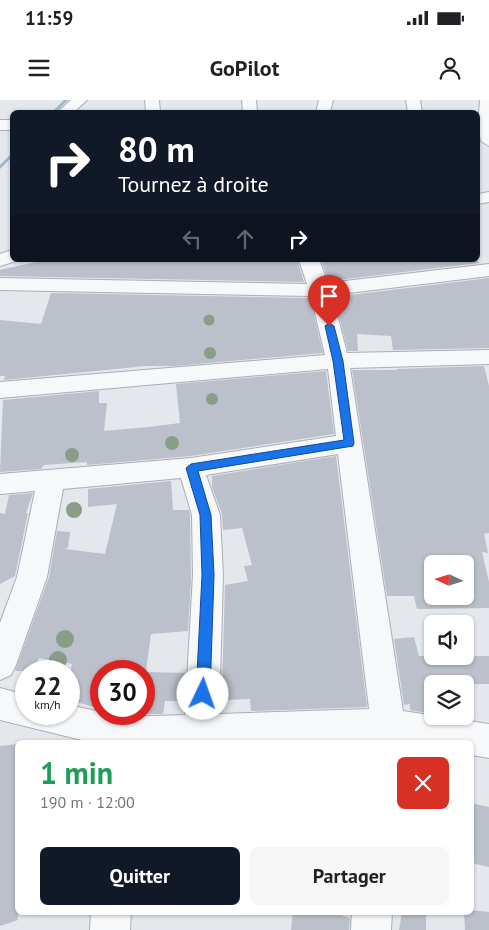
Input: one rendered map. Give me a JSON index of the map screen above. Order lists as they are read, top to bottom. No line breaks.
{"north":"left","page":{"status":"11:59","header":"GoPilot","turn":["80 m","Tournez à droite"],"speed":"22 km/h","limit":"30","heading":["1 min","190 m · 12:00"],"buttons":["Quitter","Partager"]}}
